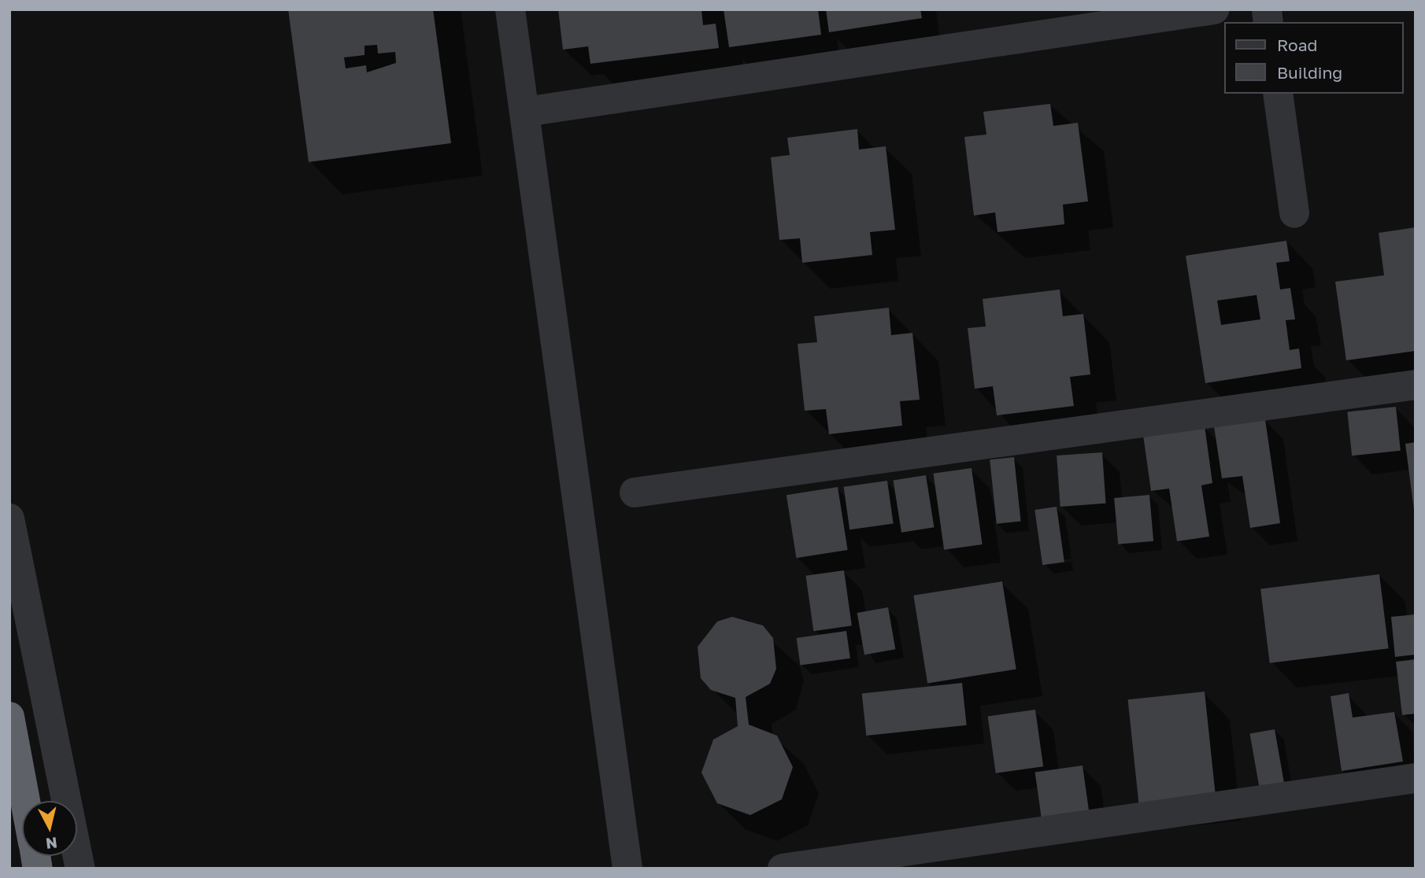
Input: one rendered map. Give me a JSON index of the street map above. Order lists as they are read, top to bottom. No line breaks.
{"legend":["Road","Building"],"north":"bottom"}
